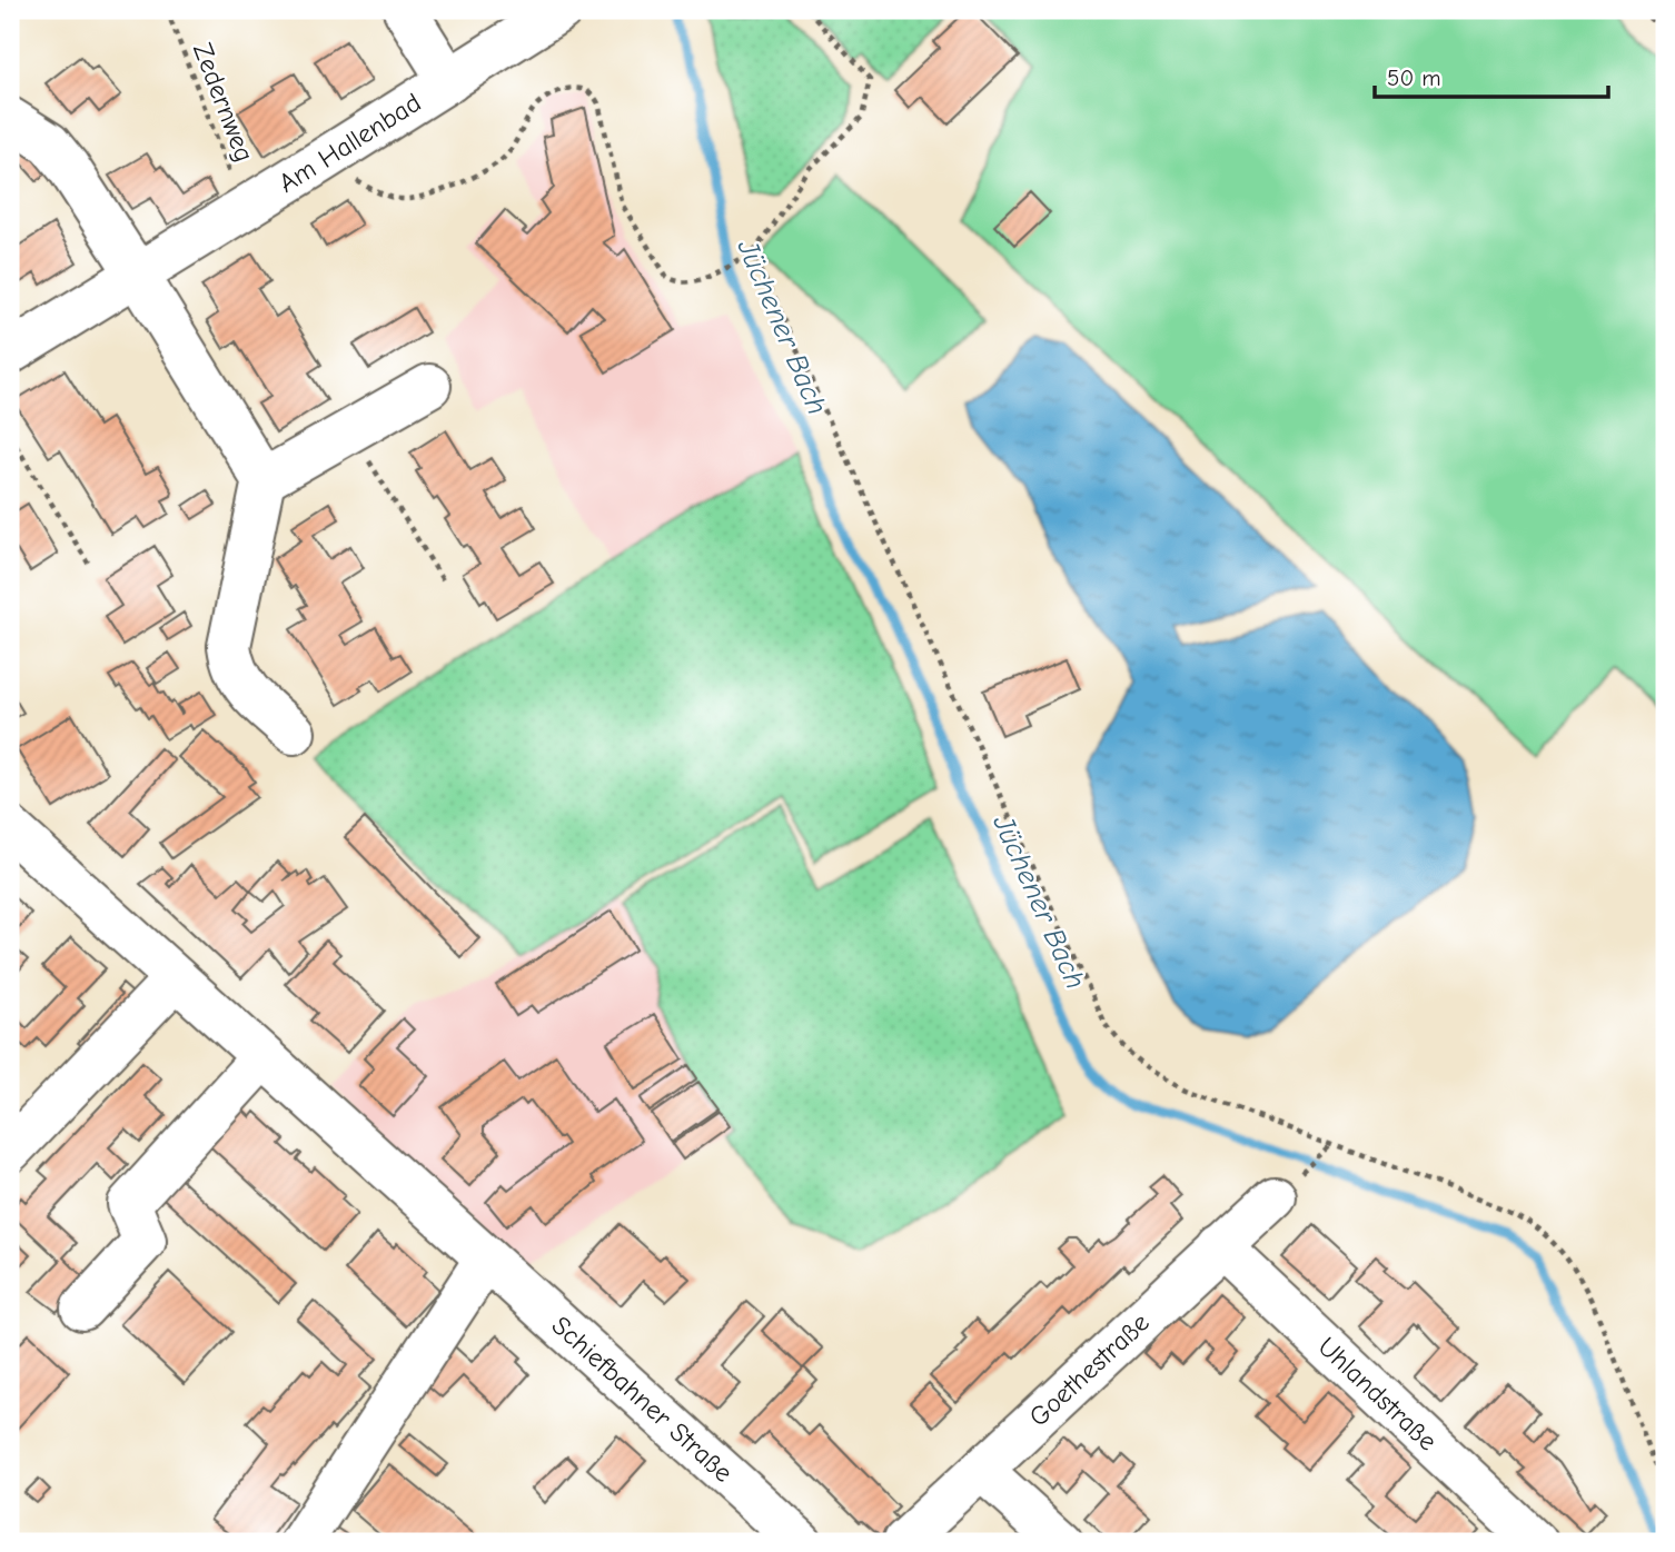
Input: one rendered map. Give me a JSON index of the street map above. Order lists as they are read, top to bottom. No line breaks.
{"streets":{"street":["Am Hallenbad","Goethestraße","Uhlandstraße","Schiefbahner Straße"],"path":["Zedernweg"]},"crossings":[["Zedernweg","Am Hallenbad"],["Goethestraße","Uhlandstraße"]],"water":["Jüchener Bach"],"scale_bar":"50 m"}
